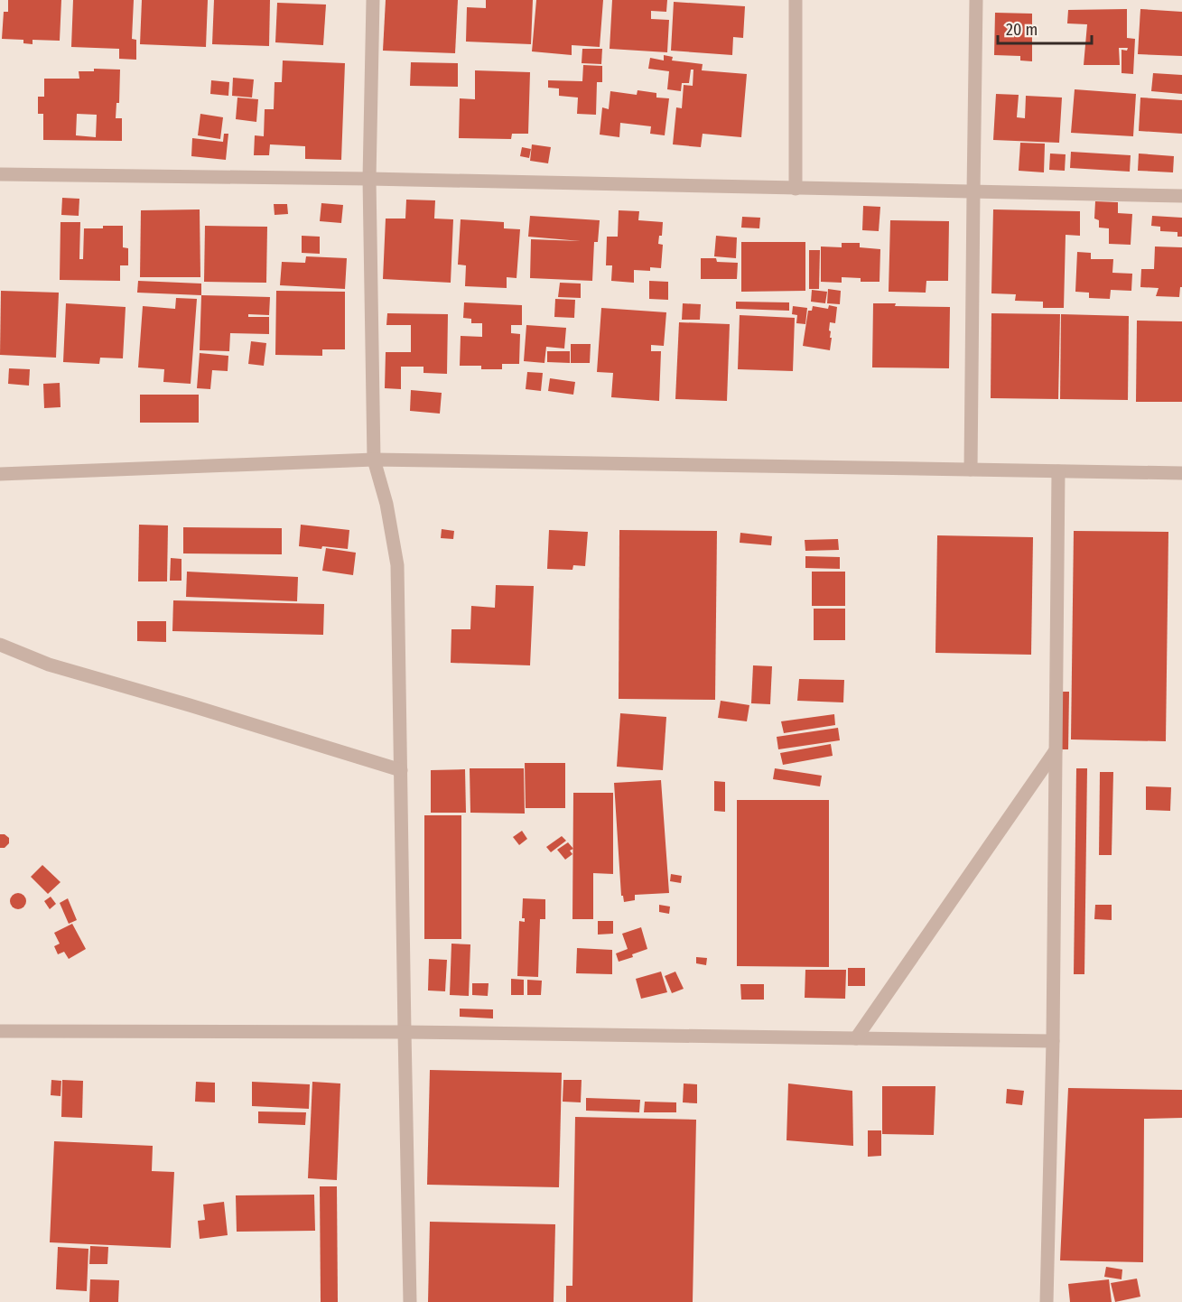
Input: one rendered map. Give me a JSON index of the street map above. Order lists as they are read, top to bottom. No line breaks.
{"scale_bar":"20 m"}
